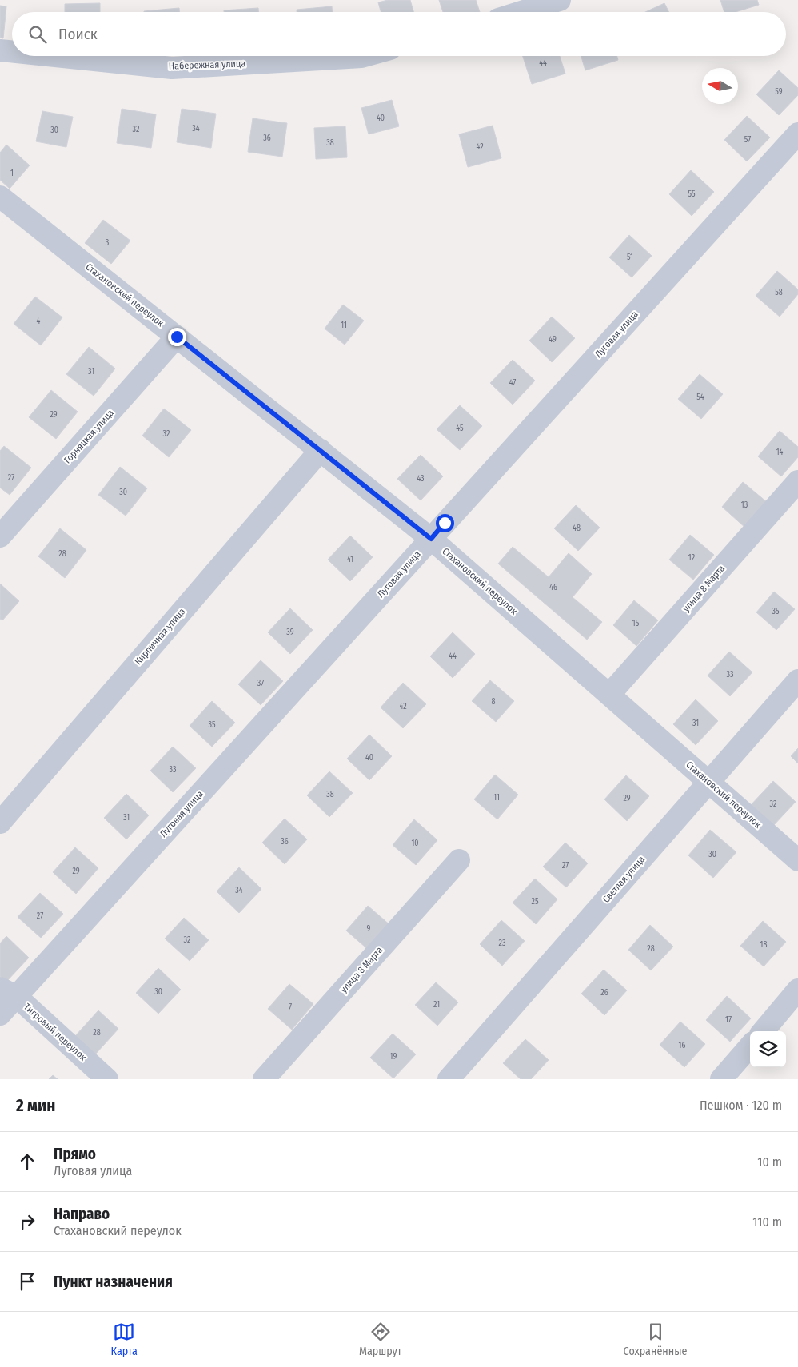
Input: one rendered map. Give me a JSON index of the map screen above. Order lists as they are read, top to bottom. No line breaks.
{"streets":{"street":["Набережная улица","Стахановский переулок","Луговая улица","Горняцкая улица","улица 8 Марта","Кирпичная улица","Светлая улица","Тигровый переулок"]},"crossings":[["Стахановский переулок","Луговая улица"],["Стахановский переулок","Горняцкая улица"],["Стахановский переулок","улица 8 Марта"],["Стахановский переулок","Кирпичная улица"],["Стахановский переулок","Светлая улица"],["Луговая улица","Тигровый переулок"]],"house_numbers":["44","59","40","34","32","30","36","57","38","42","1","55","3","51","58","4","11","49","31","47","54","29","45","32","14","27","43","30","13","48","28","12","41","46","35","15","39","44","33","37","8","42","31","35","40","33","38","11","29","32","31","36","10","30","27","29","34","25","27","9","32","23","18","28","30","26","21","7","17","28","16","19"],"north":"left","page":{"search":"Поиск","heading":["2 мин","Пешком · 120 m"],"list":[["Прямо","Луговая улица","10 m"],["Направо","Стахановский переулок","110 m"],"Пункт назначения"],"nav":["Карта","Маршрут","Сохранённые"]}}
